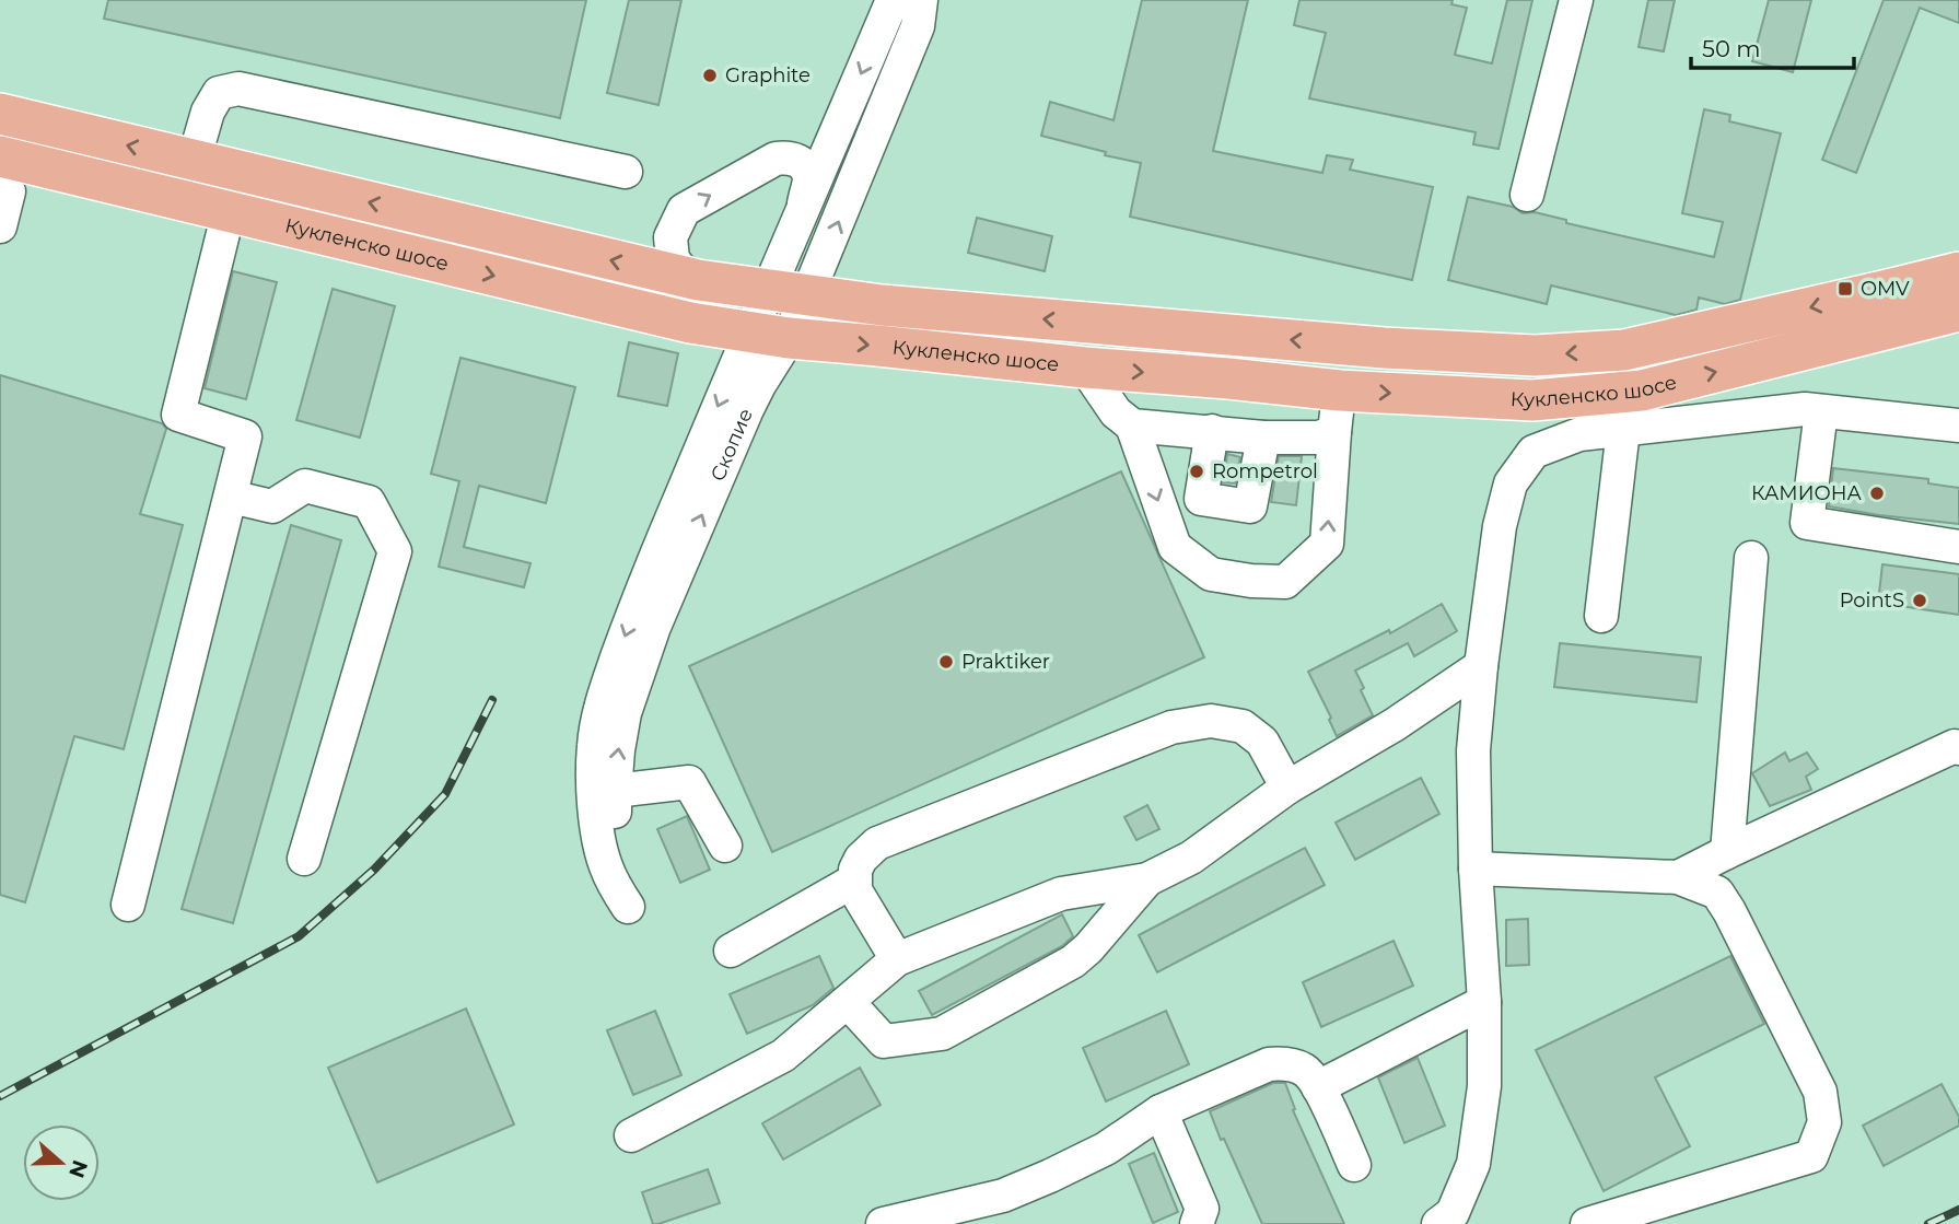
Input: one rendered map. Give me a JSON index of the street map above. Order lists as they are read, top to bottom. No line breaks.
{"streets":{"main road":["Кукленско шосе"]},"places":{"other":["Graphite","Rompetrol","КАМИОНА","PointS","Praktiker"],"transit":["OMV"]},"scale_bar":"50 m","north":"right"}
